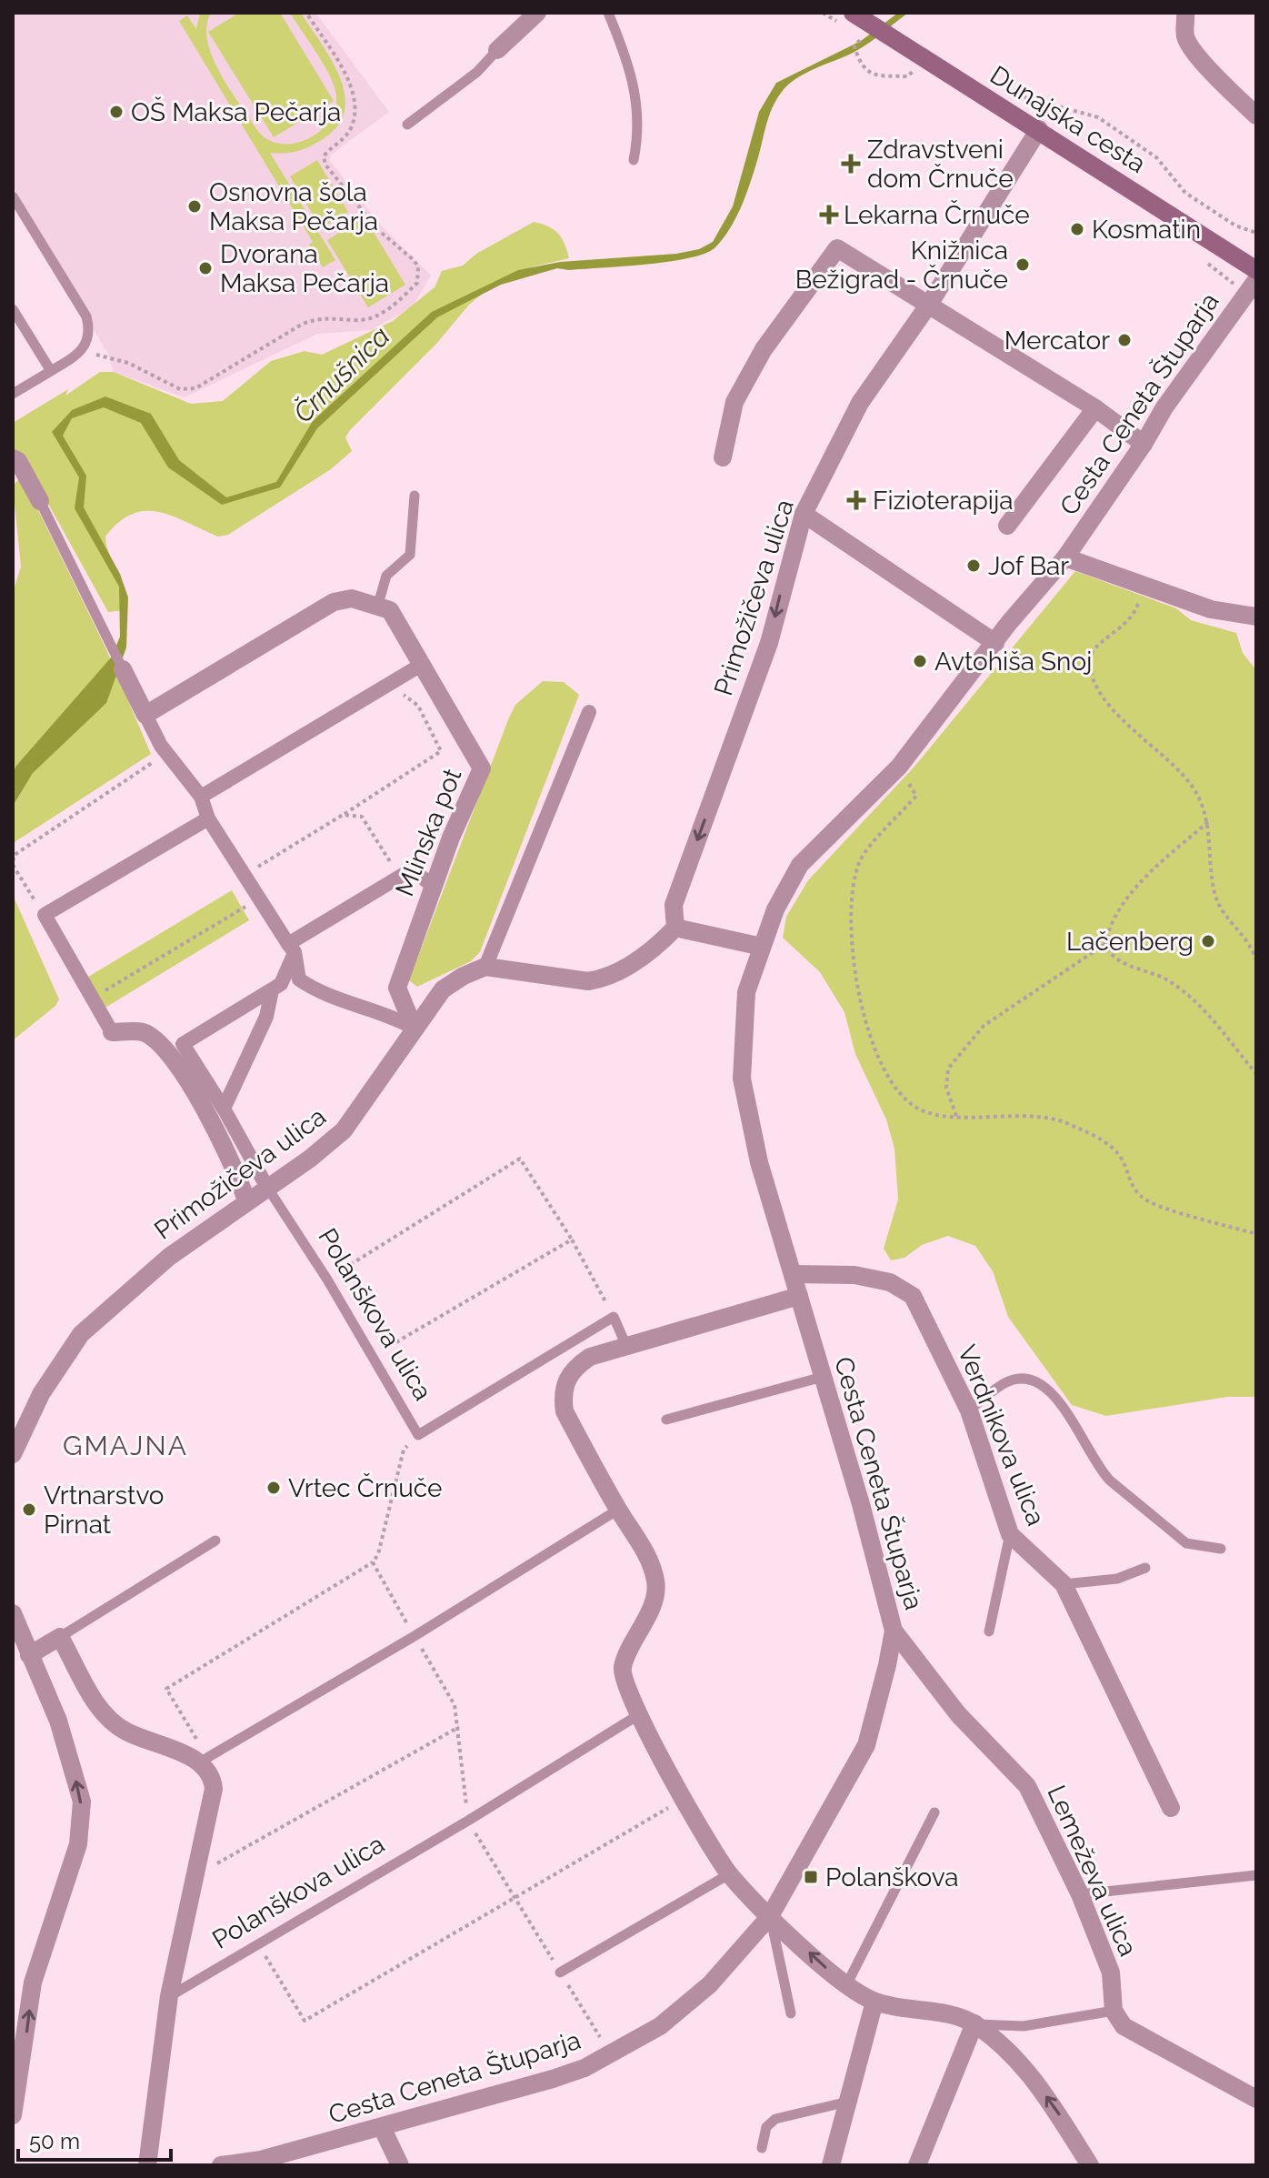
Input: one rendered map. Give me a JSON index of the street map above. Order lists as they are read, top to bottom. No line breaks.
{"streets":{"main road":["Dunajska cesta"],"street":["Cesta Ceneta Štuparja","Primožičeva ulica","Mlinska pot","Verdnikova ulica","Lemeževa ulica"],"lane":["Polanškova ulica"]},"crossings":[["Dunajska cesta","Primožičeva ulica"],["Cesta Ceneta Štuparja","Verdnikova ulica"],["Cesta Ceneta Štuparja","Lemeževa ulica"],["Primožičeva ulica","Mlinska pot"],["Primožičeva ulica","Polanškova ulica"]],"districts":["GMAJNA"],"water":["Črnušnica"],"places":{"other":["OŠ Maksa Pečarja","Osnovna šola Maksa Pečarja","Kosmatin","Knižnica Bežigrad - Črnuče","Dvorana Maksa Pečarja","Mercator","Jof Bar","Avtohiša Snoj","Lačenberg","Vrtec Črnuče","Vrtnarstvo Pirnat"],"health":["Zdravstveni dom Črnuče","Lekarna Črnuče","Fizioterapija"],"transit":["Polanškova"]},"scale_bar":"50 m"}
